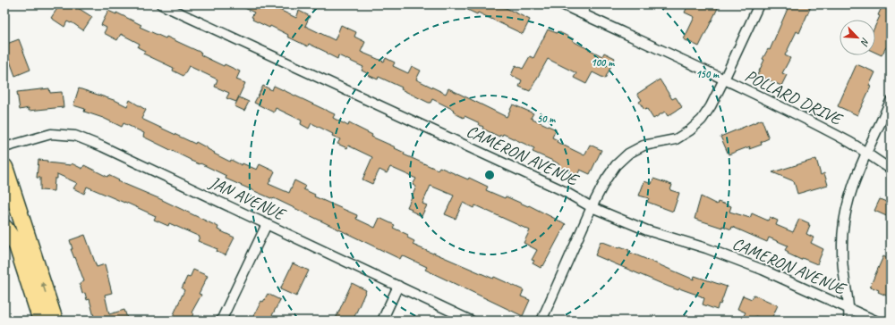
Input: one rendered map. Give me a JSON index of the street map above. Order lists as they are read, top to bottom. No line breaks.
{"streets":{"street":["POLLARD DRIVE","CAMERON AVENUE","JAN AVENUE"]},"north":"bottom right","rings":["100 m","150 m","50 m"]}
